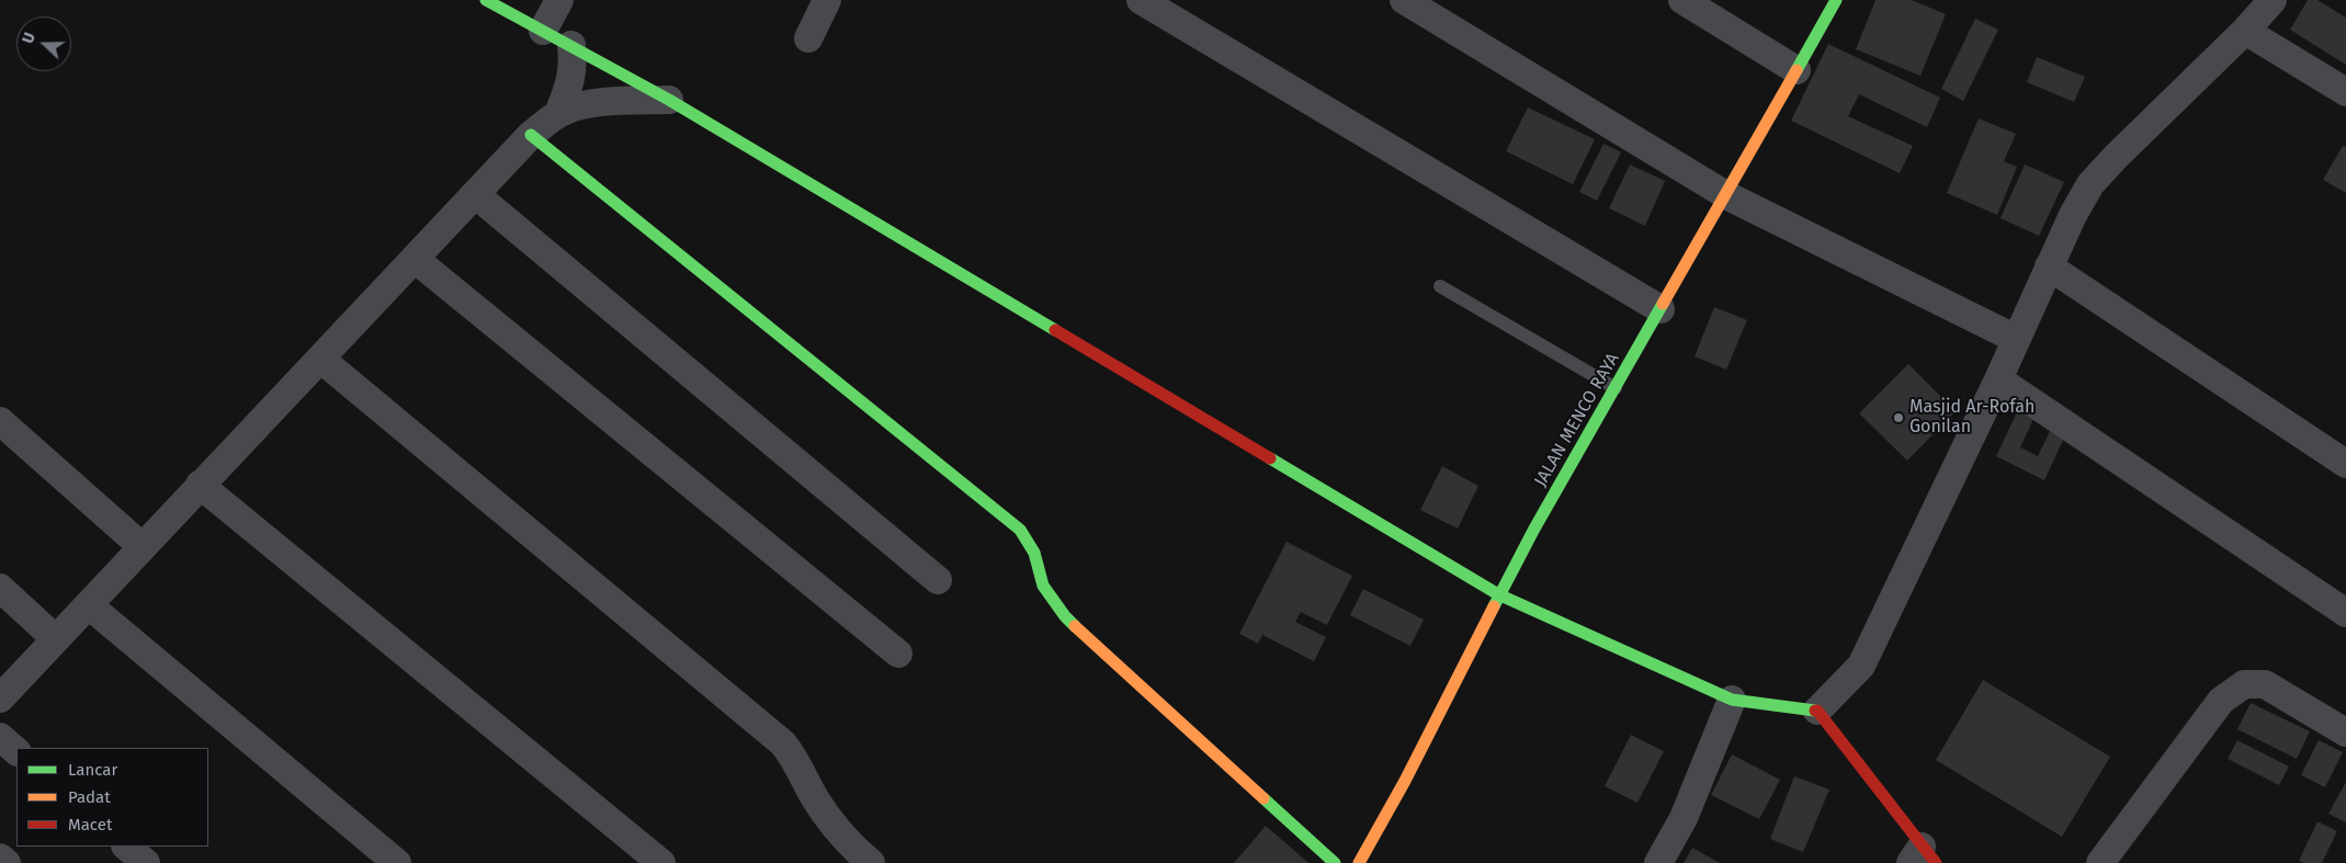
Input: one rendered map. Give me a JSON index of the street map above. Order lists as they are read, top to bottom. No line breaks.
{"streets":{"street":["JALAN MENCO RAYA"]},"places":["Masjid Ar-Rofah Gonilan"],"legend":["Lancar","Padat","Macet"],"north":"left"}
